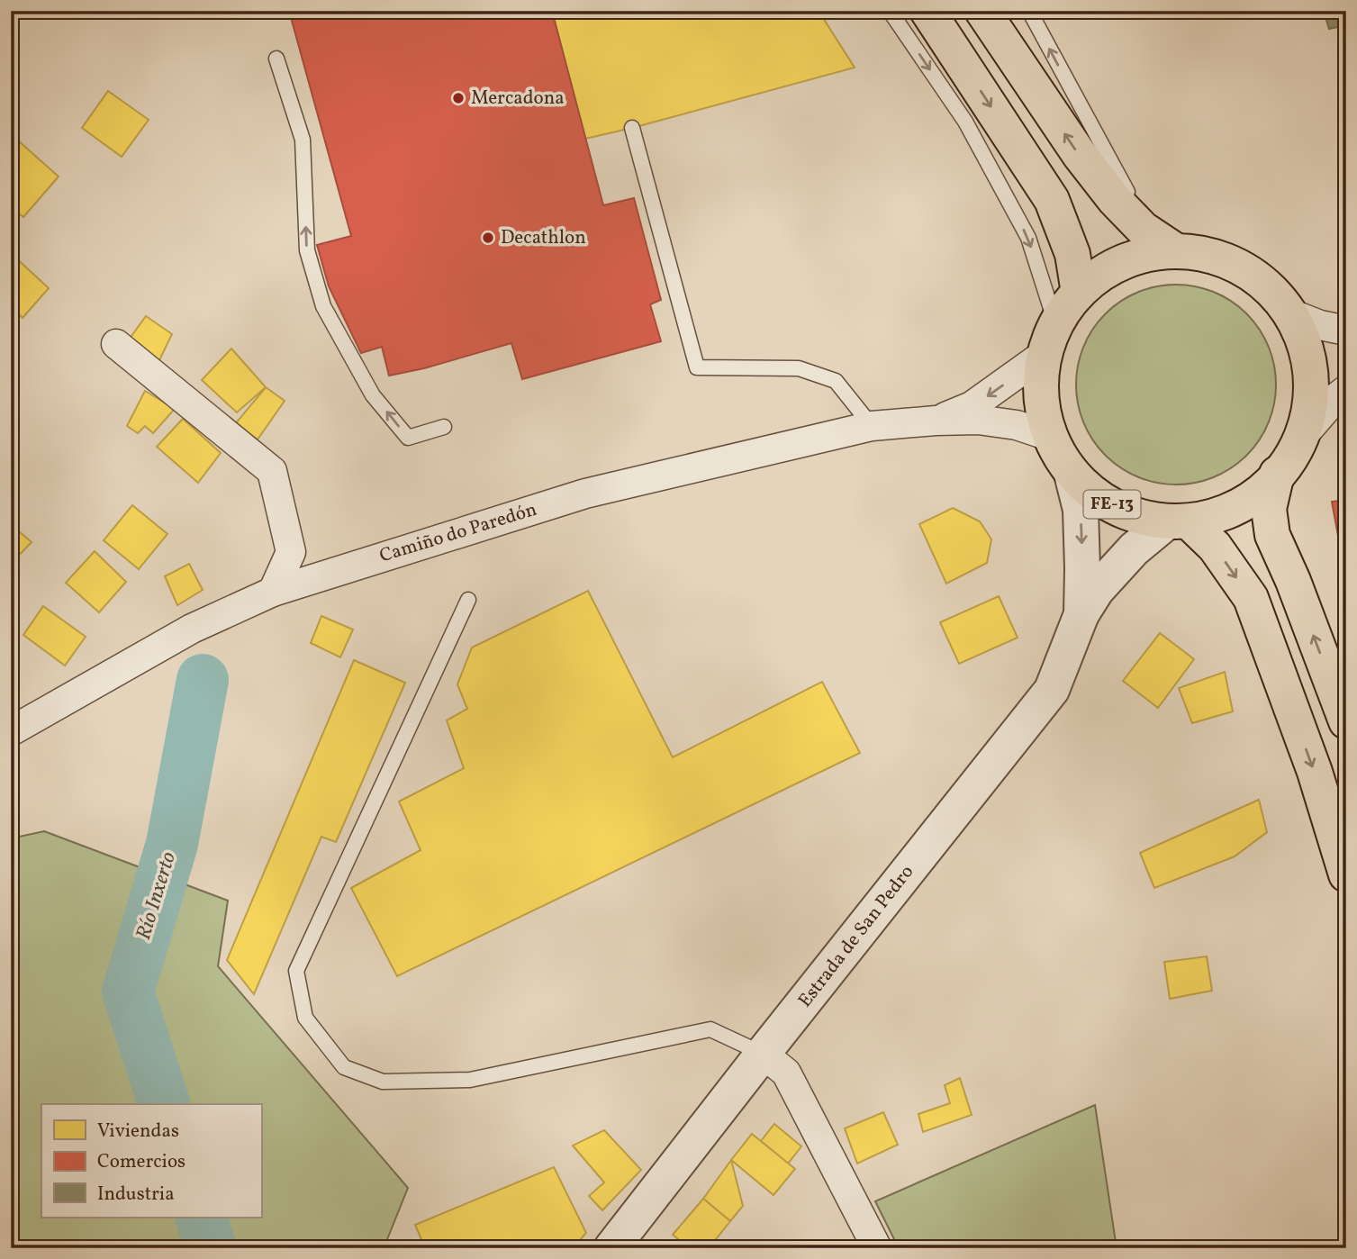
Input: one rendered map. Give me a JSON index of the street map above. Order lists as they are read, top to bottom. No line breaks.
{"streets":{"highway":["FE-13"],"street":["Camiño do Paredón","Estrada de San Pedro"]},"water":["Río Inxerto"],"places":["Mercadona","Decathlon"],"legend":["Viviendas","Comercios","Industria"]}
